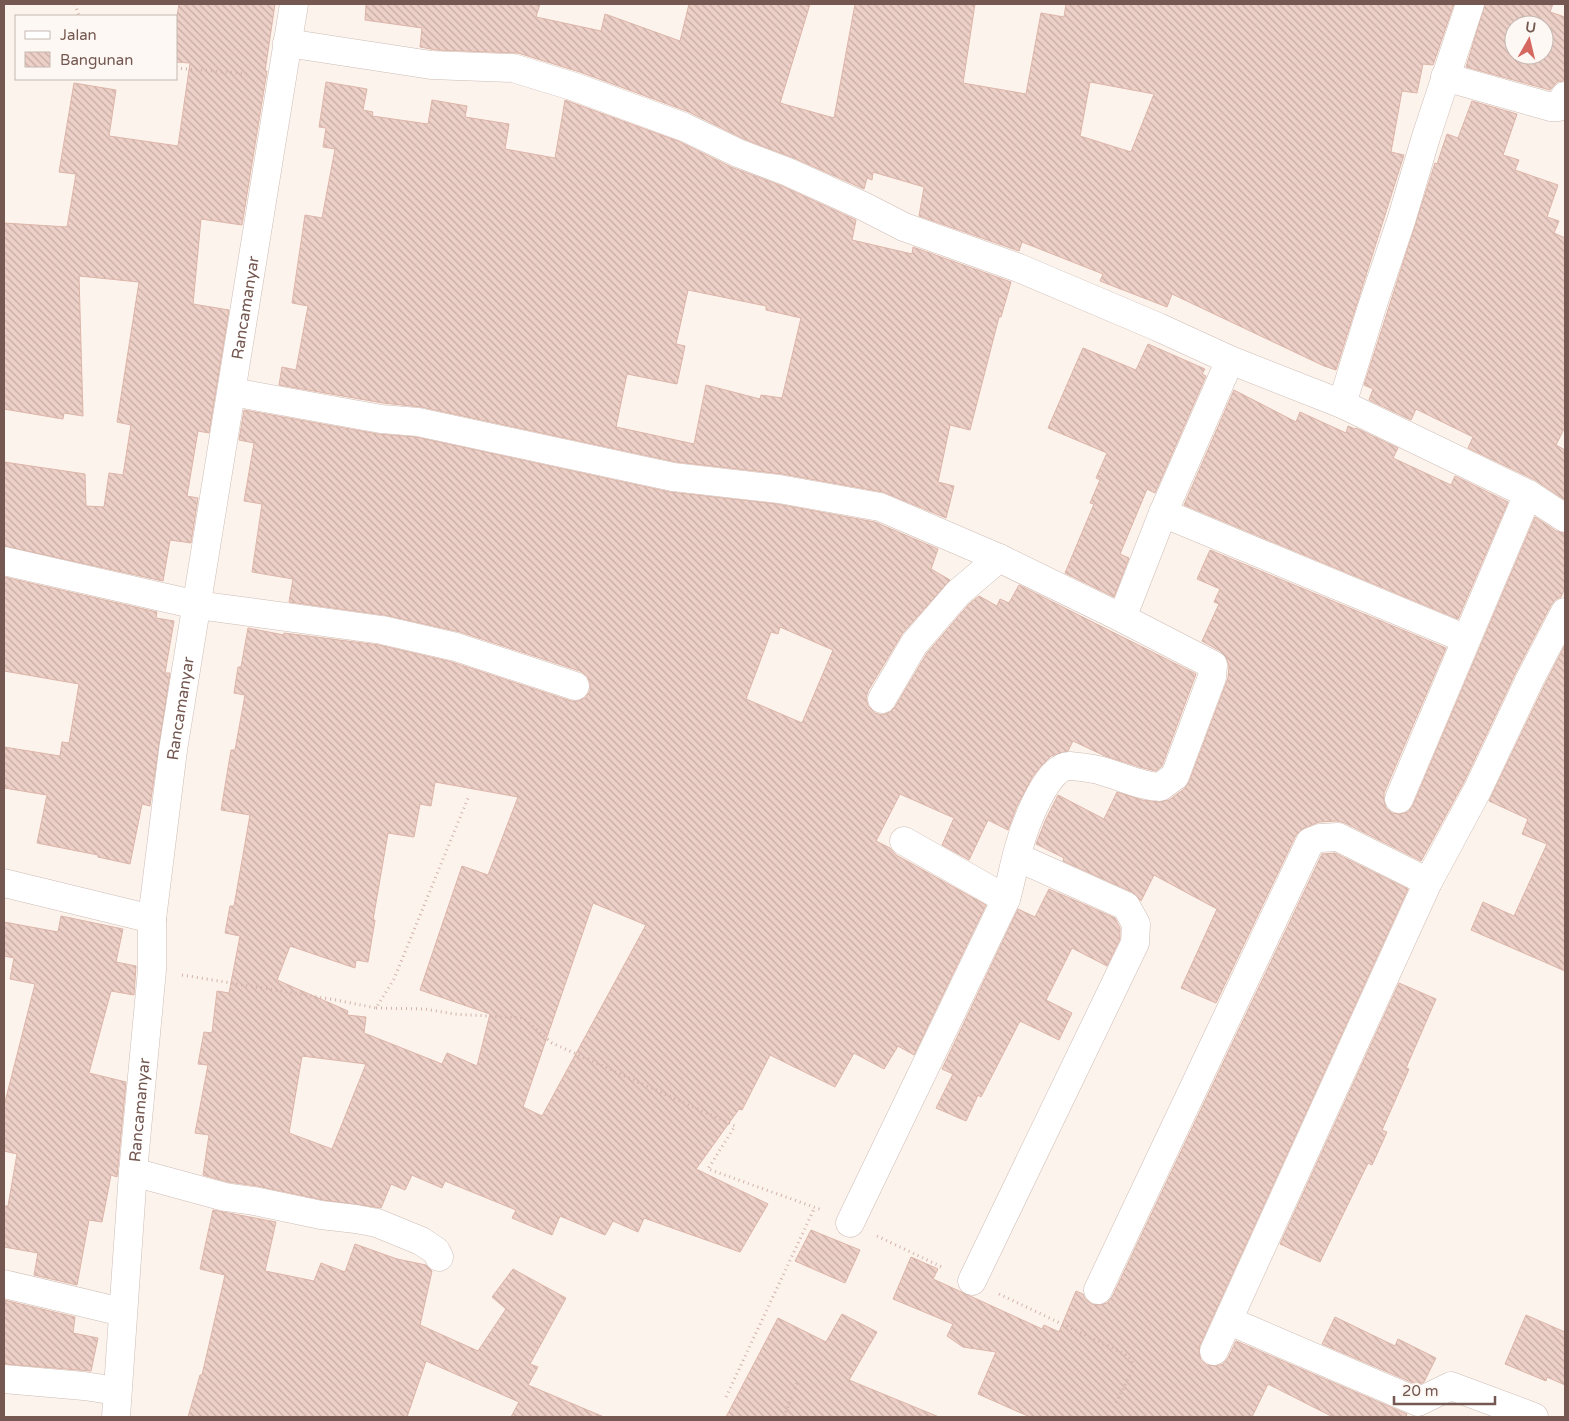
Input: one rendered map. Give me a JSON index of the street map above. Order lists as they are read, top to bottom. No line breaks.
{"streets":{"street":["Rancamanyar"]},"legend":["Jalan","Bangunan"],"scale_bar":"20 m","north":"top"}
